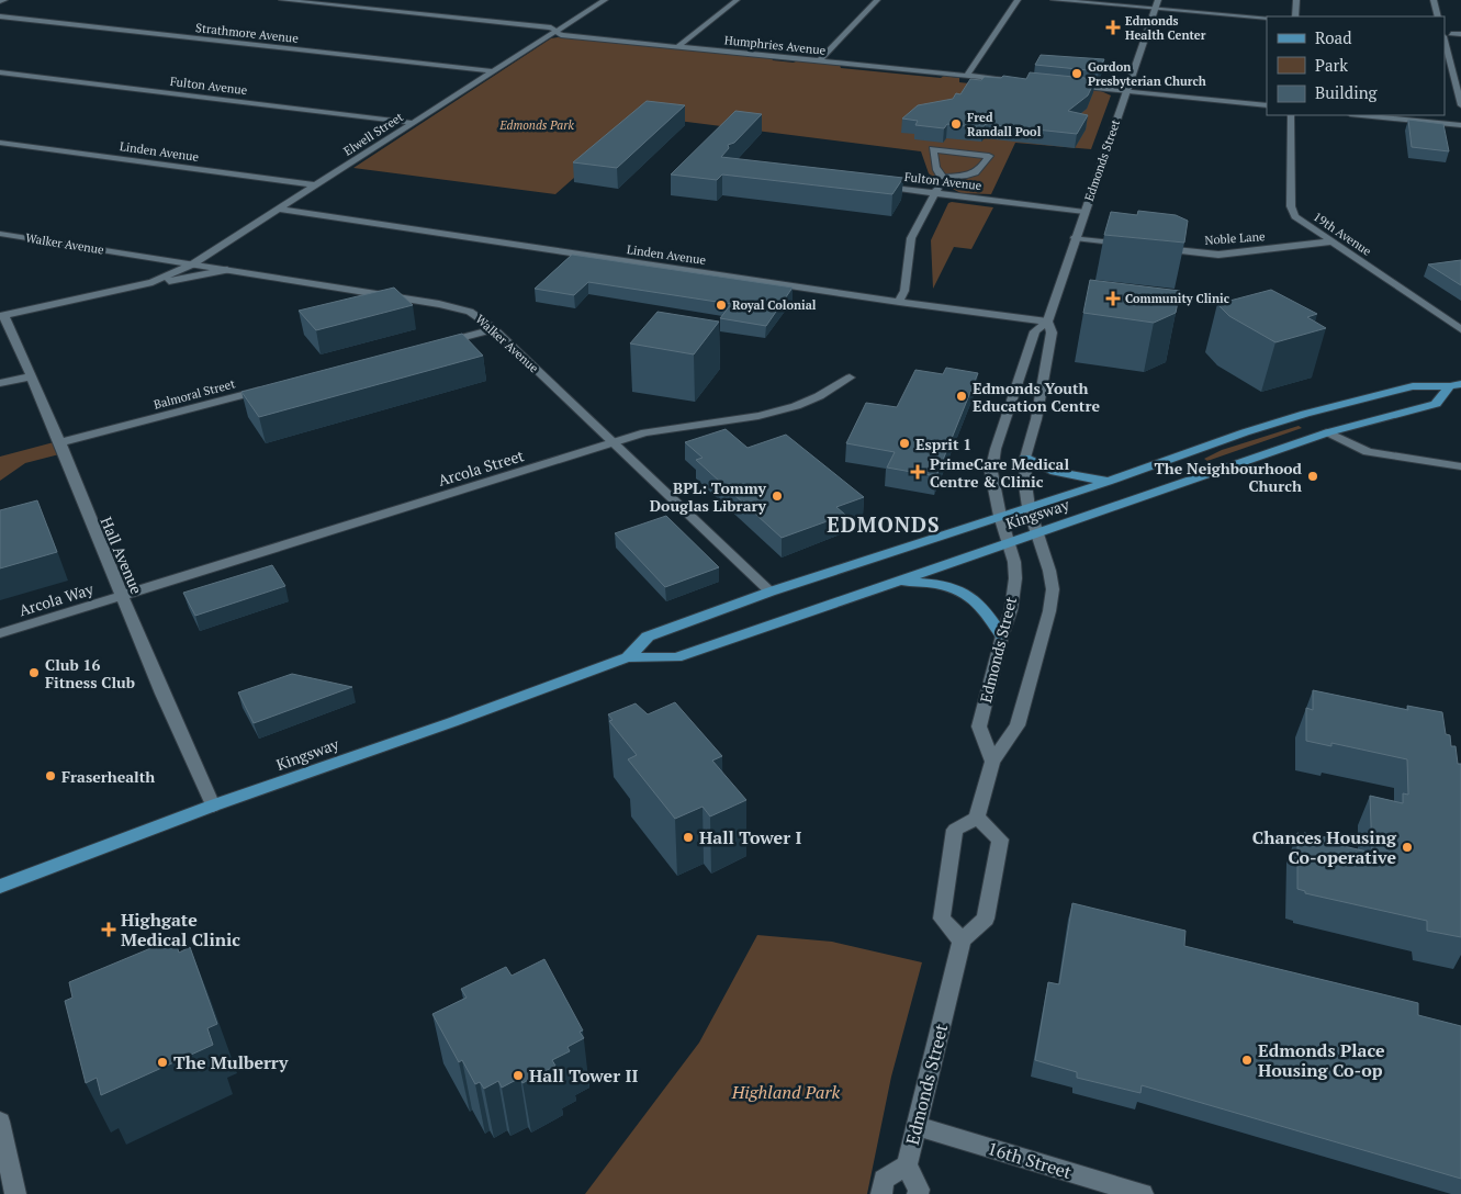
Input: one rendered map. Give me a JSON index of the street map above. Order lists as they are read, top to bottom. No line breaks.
{"streets":{"main road":["Kingsway"],"street":["Strathmore Avenue","Humphries Avenue","Fulton Avenue","Elwell Street","Linden Avenue","Edmonds Street","19th Avenue","Noble Lane","Walker Avenue","Balmoral Street","Arcola Street","Hall Avenue","Arcola Way","16th Street"]},"crossings":[["Strathmore Avenue","Elwell Street"],["Humphries Avenue","Elwell Street"],["Fulton Avenue","Elwell Street"],["Fulton Avenue","Edmonds Street"],["Elwell Street","Linden Avenue"],["Elwell Street","Walker Avenue"],["Elwell Street","Hall Avenue"],["Linden Avenue","Edmonds Street"],["Edmonds Street","Kingsway"],["Edmonds Street","16th Street"],["19th Avenue","Noble Lane"],["Walker Avenue","Arcola Street"],["Walker Avenue","Kingsway"],["Balmoral Street","Hall Avenue"],["Arcola Street","Hall Avenue"],["Arcola Street","Arcola Way"],["Kingsway","Hall Avenue"],["Hall Avenue","Arcola Way"]],"districts":["EDMONDS"],"parks":["Edmonds Park","Highland Park"],"places":{"health":["Edmonds Health Center","Community Clinic","PrimeCare Medical Centre & Clinic","Highgate Medical Clinic"],"other":["Gordon Presbyterian Church","Fred Randall Pool","Royal Colonial","Edmonds Youth Education Centre","Esprit 1","The Neighbourhood Church","BPL: Tommy Douglas Library","Club 16 Fitness Club","Fraserhealth","Hall Tower I","Chances Housing Co-operative","Edmonds Place Housing Co-op","The Mulberry","Hall Tower II"]},"legend":["Road","Park","Building"]}
